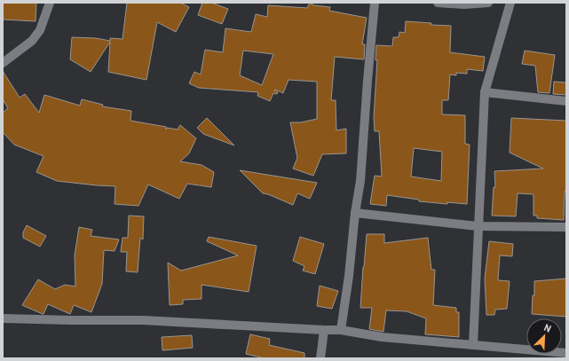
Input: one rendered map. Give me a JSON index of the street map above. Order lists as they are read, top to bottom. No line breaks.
{"north":"top right"}
